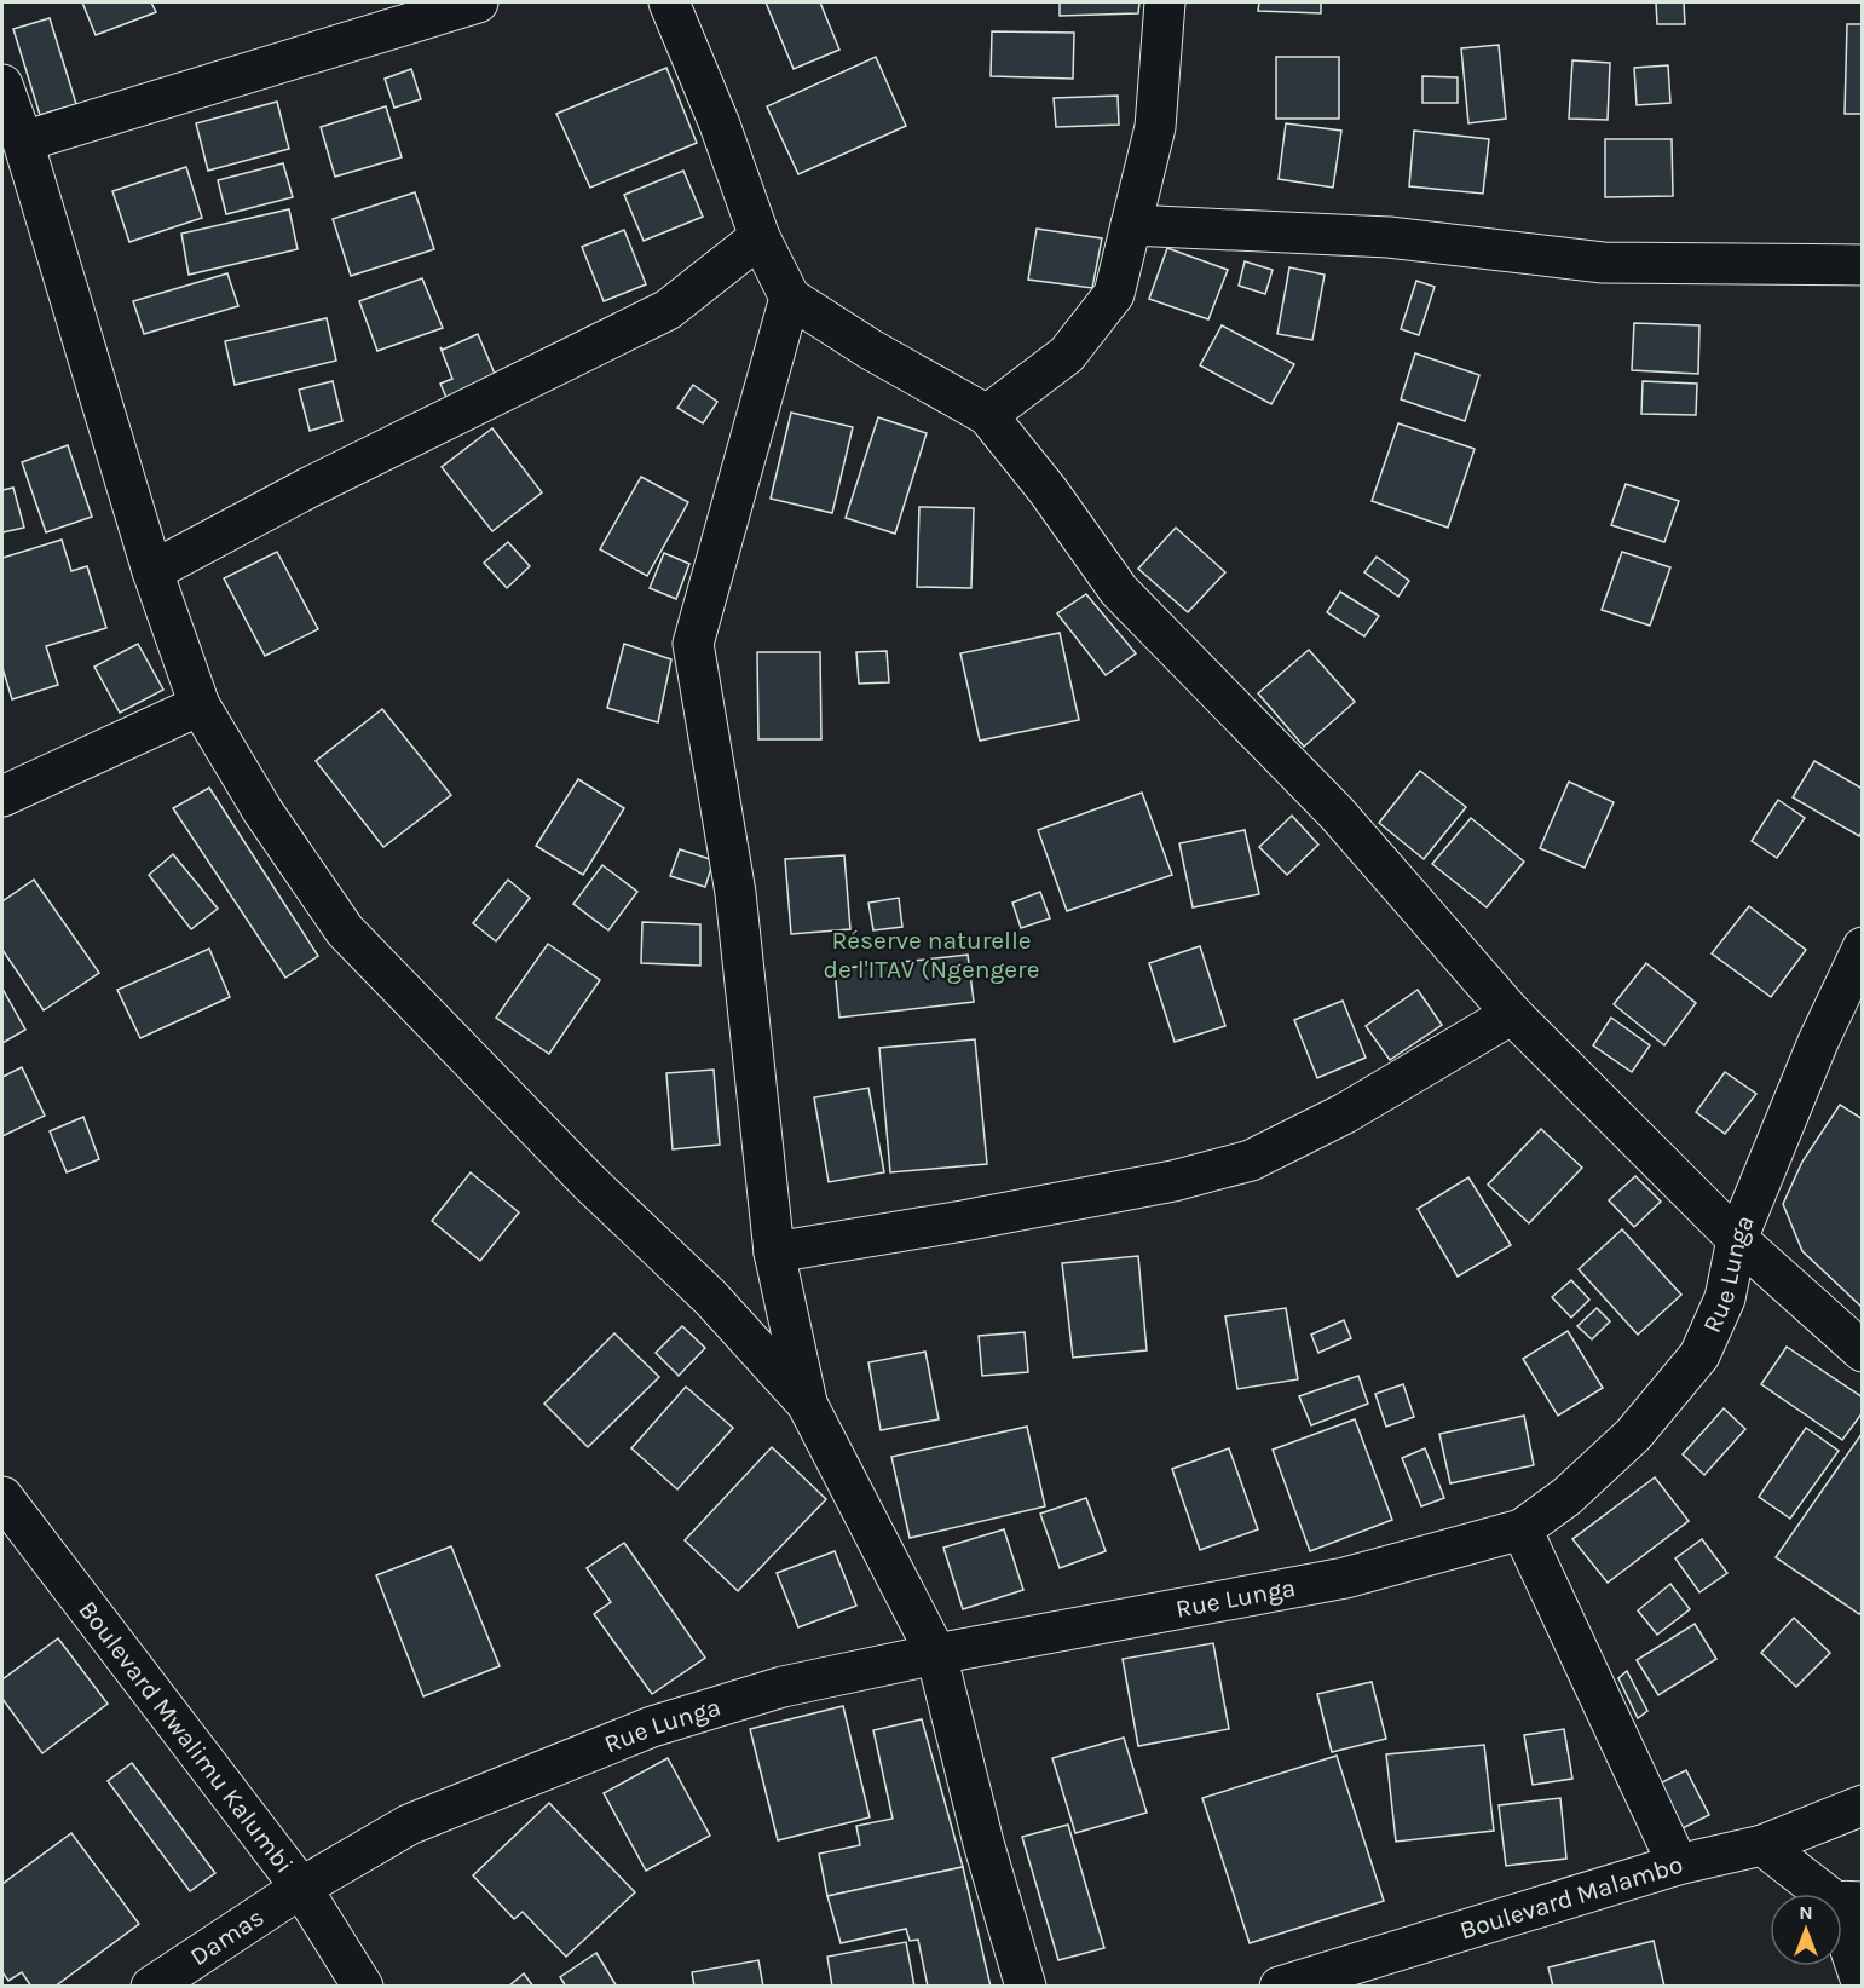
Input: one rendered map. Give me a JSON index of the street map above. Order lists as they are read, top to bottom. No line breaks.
{"streets":{"street":["Rue Lunga","Boulevard Mwalimu Kalumbi","Boulevard Malambo","Damas"]},"crossings":[["Rue Lunga","Boulevard Mwalimu Kalumbi"],["Rue Lunga","Damas"],["Boulevard Mwalimu Kalumbi","Damas"]],"parks":["Réserve naturelle de l'ITAV (Ngengere"],"north":"top"}
